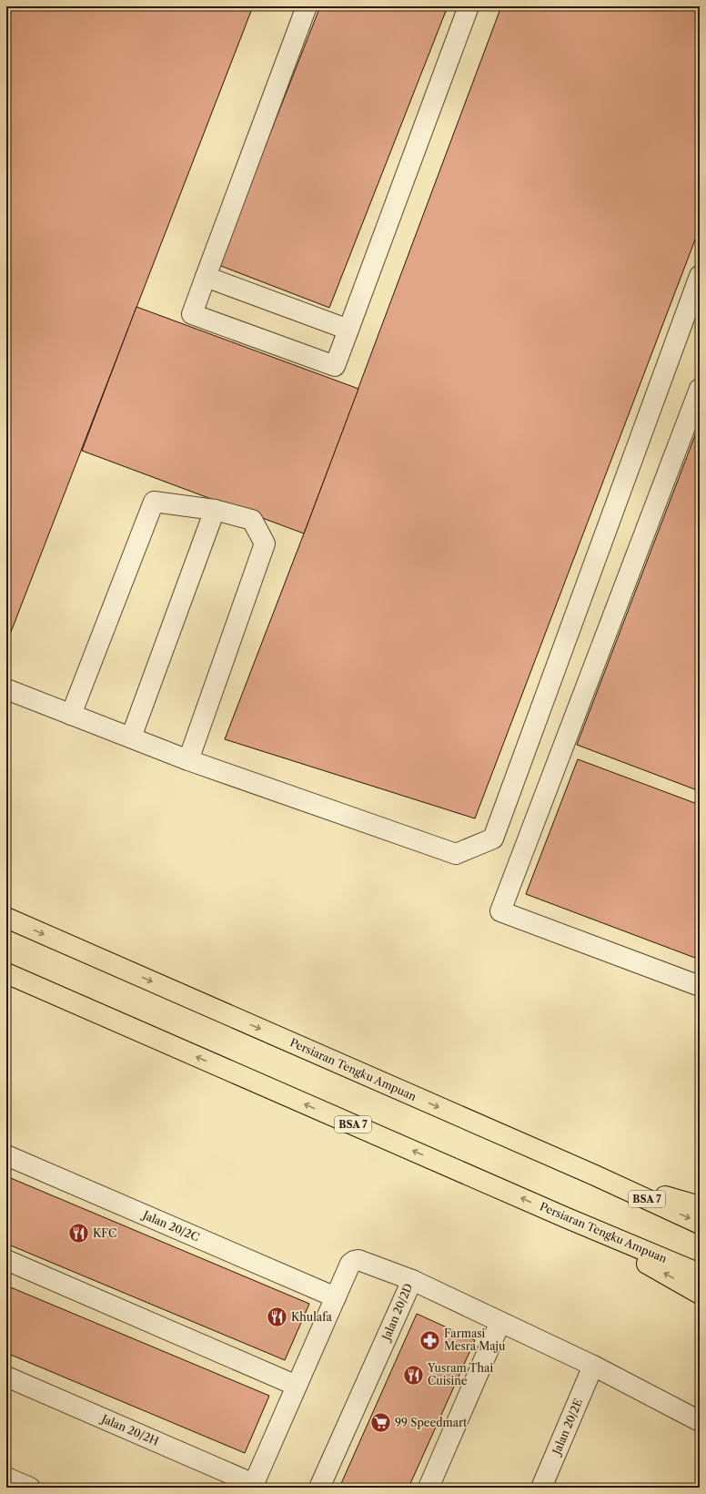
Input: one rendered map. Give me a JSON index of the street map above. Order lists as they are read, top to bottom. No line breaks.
{"streets":{"main road":["Persiaran Tengku Ampuan","BSA 7"],"street":["Jalan 20/2C","Jalan 20/2D","Jalan 20/2E","Jalan 20/2H"]},"crossings":[["Jalan 20/2C","Jalan 20/2D"],["Jalan 20/2D","Jalan 20/2H"]],"places":{"restaurant":["KFC","Khulafa","Yusram Thai Cuisine"],"pharmacy":["Farmasi Mesra Maju"],"supermarket":["99 Speedmart"]}}
